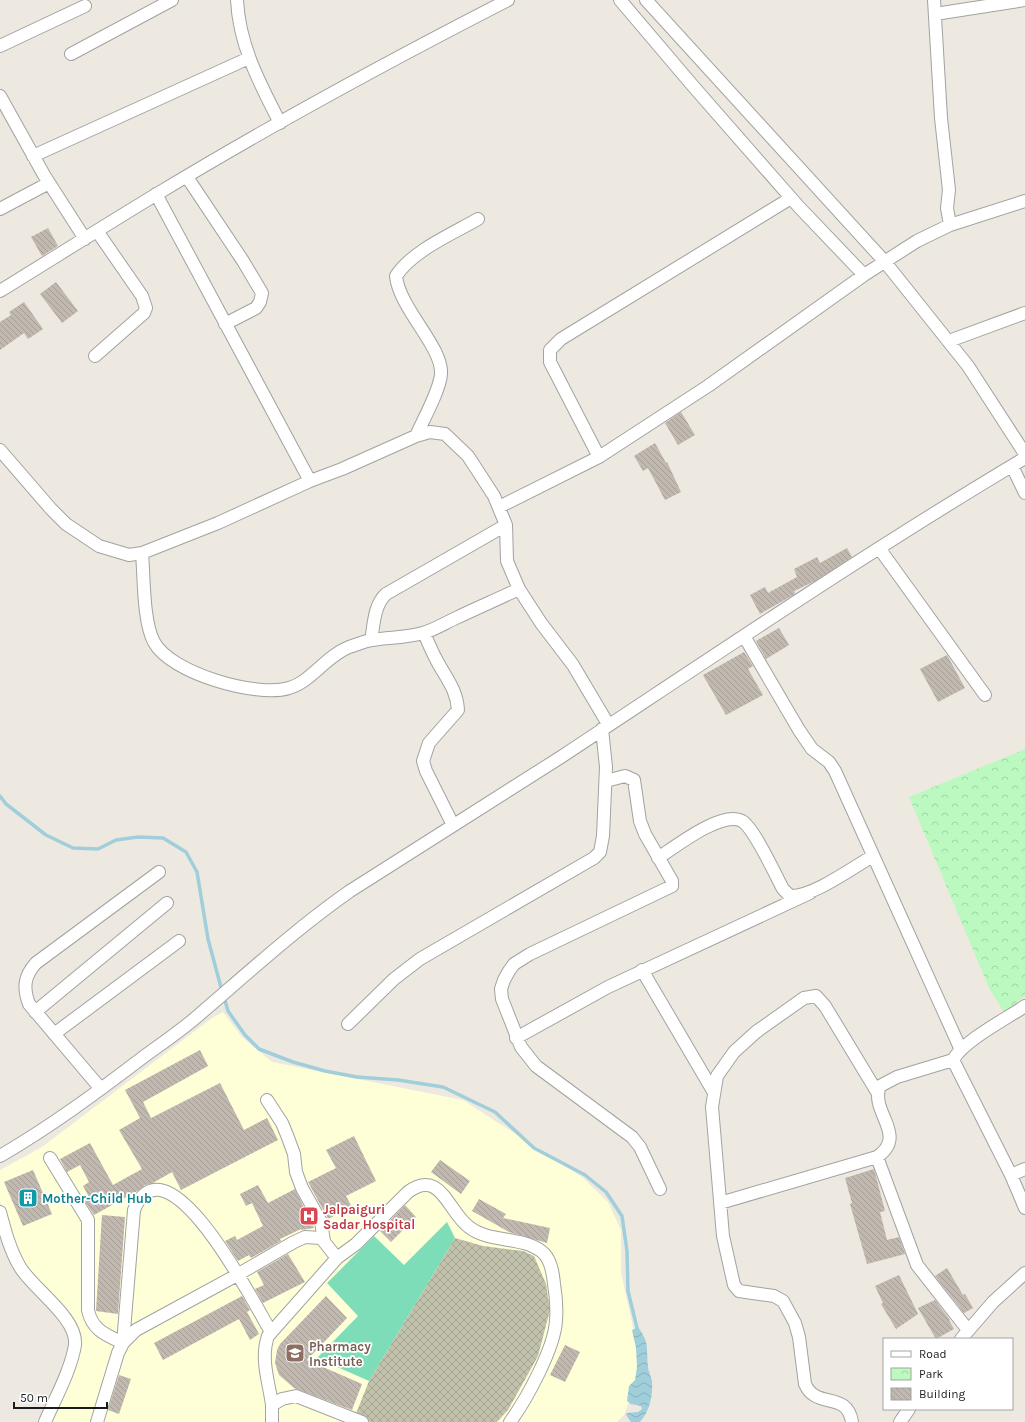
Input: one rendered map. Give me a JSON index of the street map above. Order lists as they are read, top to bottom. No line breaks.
{"places":{"building":["Mother-Child Hub"],"hospital":["Jalpaiguri Sadar Hospital"],"school or university":["Pharmacy Institute"]},"legend":["Road","Park","Building"],"scale_bar":"50 m"}
